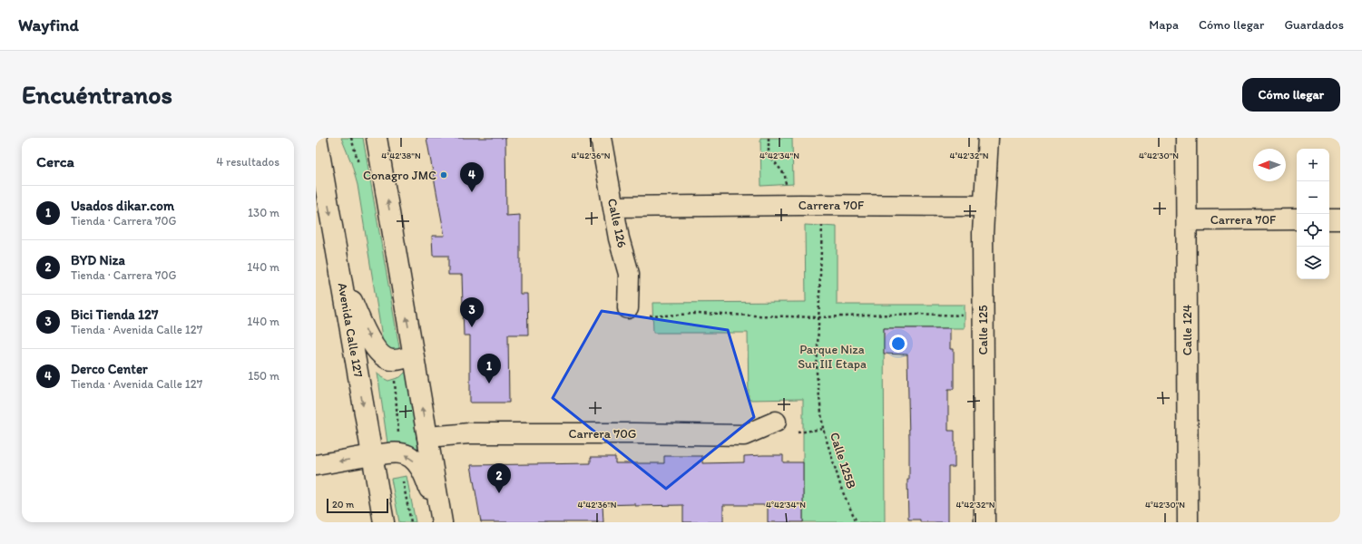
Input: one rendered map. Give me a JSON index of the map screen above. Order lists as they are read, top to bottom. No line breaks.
{"streets":{"street":["Carrera 70F","Calle 126","Avenida Calle 127","Calle 125","Calle 124","Carrera 70G"],"path":["Calle 125B"]},"crossings":[["Carrera 70F","Calle 126"],["Carrera 70F","Calle 125"],["Carrera 70F","Calle 124"]],"parks":["Parque Niza Sur III Etapa"],"places":["Conagro JMC"],"scale_bar":"20 m","north":"left","page":{"header":"Wayfind","nav":["Mapa","Cómo llegar","Guardados"],"buttons":"Cómo llegar","title":"Encuéntranos","heading":["Cerca","4 resultados"],"map_buttons":["+","−"],"pins":["4","3","1","2"],"list":[{"mark":"1","name":"Usados dikar.com","note":"Tienda · Carrera 70G","value":"130 m"},{"mark":"2","name":"BYD Niza","note":"Tienda · Carrera 70G","value":"140 m"},{"mark":"3","name":"Bici Tienda 127","note":"Tienda · Avenida Calle 127","value":"140 m"},{"mark":"4","name":"Derco Center","note":"Tienda · Avenida Calle 127","value":"150 m"}],"scale":"20 m"},"coordinates":["4°42'38\"N","4°42'36\"N","4°42'34\"N","4°42'32\"N","4°42'30\"N"]}
